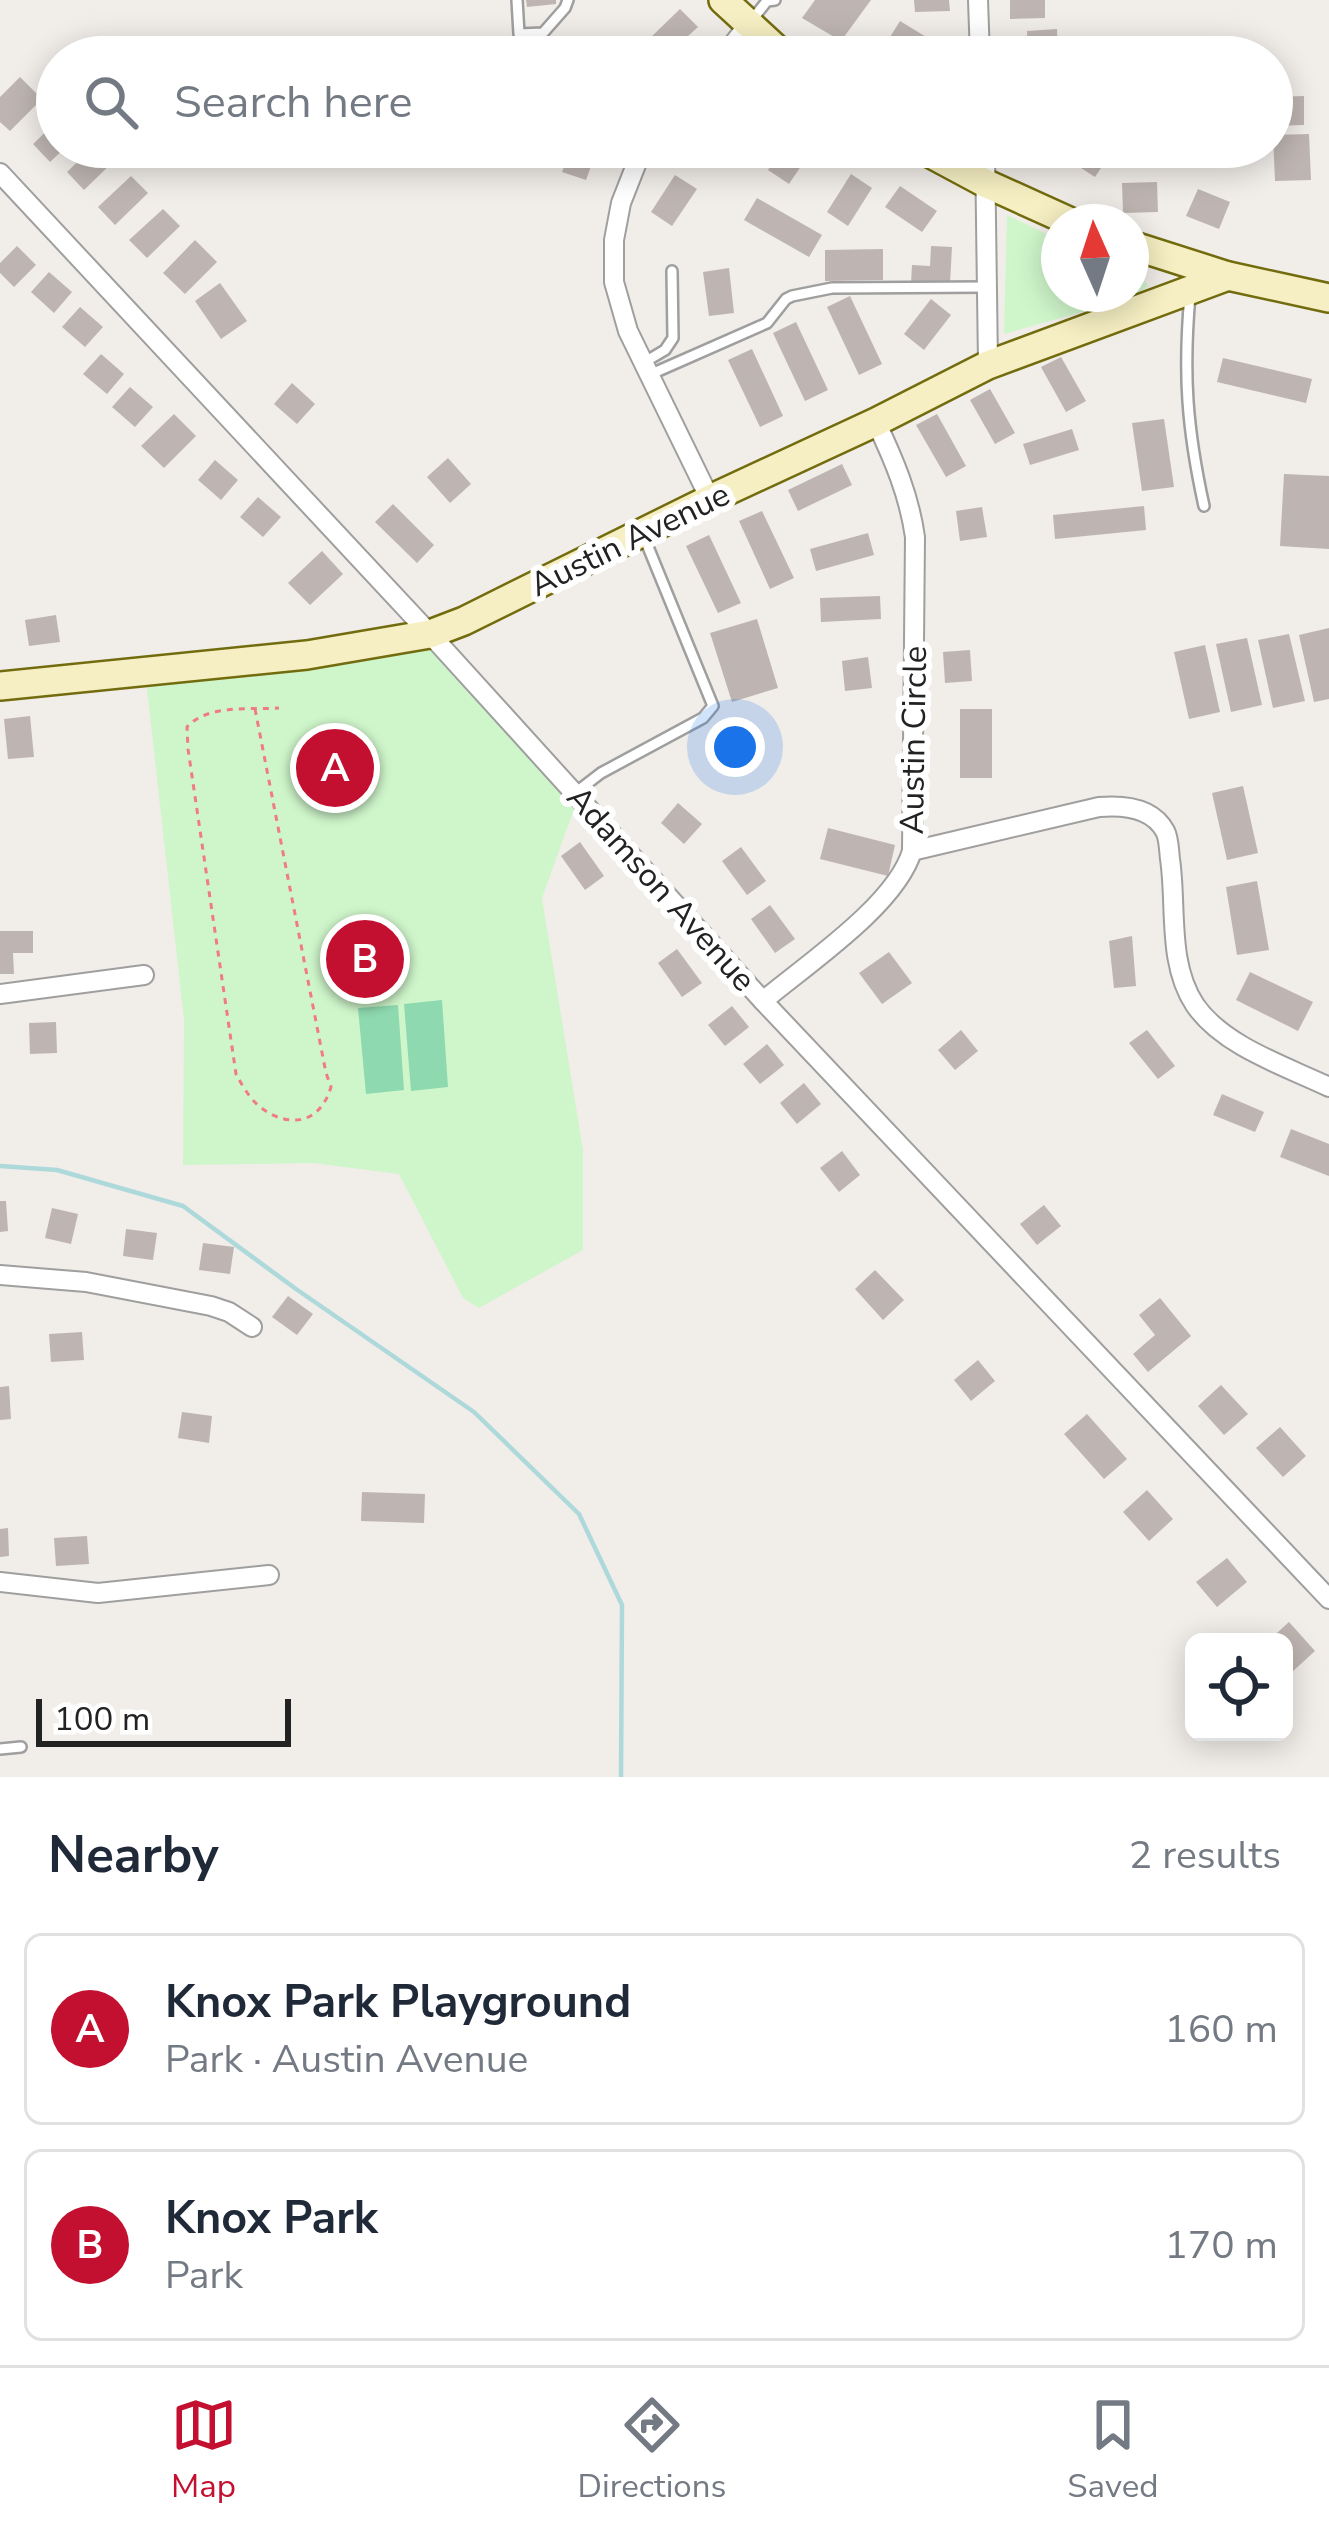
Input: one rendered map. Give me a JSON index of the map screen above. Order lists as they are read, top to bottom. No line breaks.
{"streets":{"street":["Austin Avenue","Austin Circle","Adamson Avenue"]},"crossings":[["Austin Avenue","Austin Circle"],["Austin Avenue","Adamson Avenue"],["Austin Circle","Adamson Avenue"]],"scale_bar":"100 m","north":"top","page":{"search":"Search here","pins":["A","B"],"scale":"100 m","heading":["Nearby","2 results"],"list":[{"mark":"A","name":"Knox Park Playground","note":"Park · Austin Avenue","value":"160 m"},{"mark":"B","name":"Knox Park","note":"Park","value":"170 m"}],"nav":["Map","Directions","Saved"]}}
